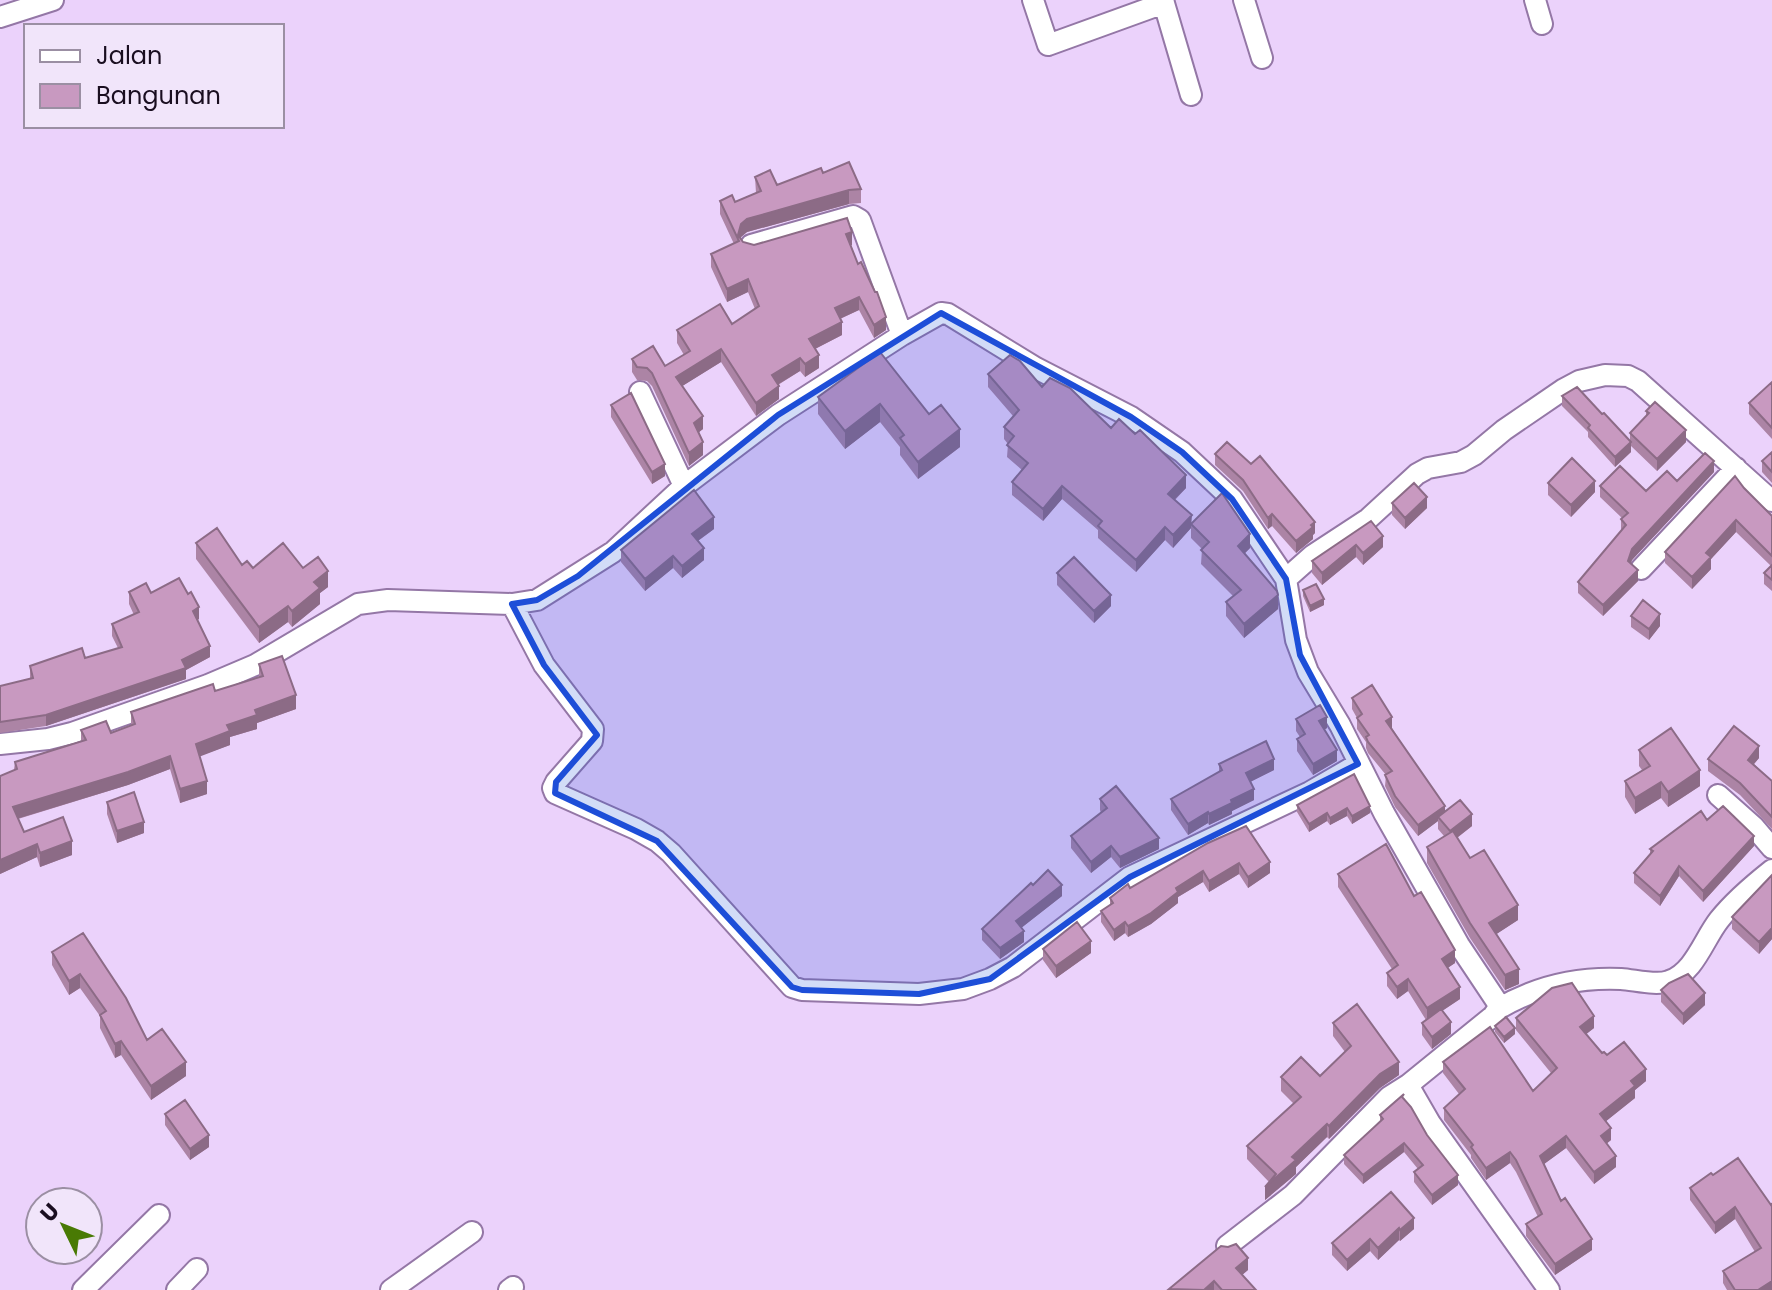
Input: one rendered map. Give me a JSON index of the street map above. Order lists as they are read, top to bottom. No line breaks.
{"legend":["Jalan","Bangunan"],"north":"top left"}
